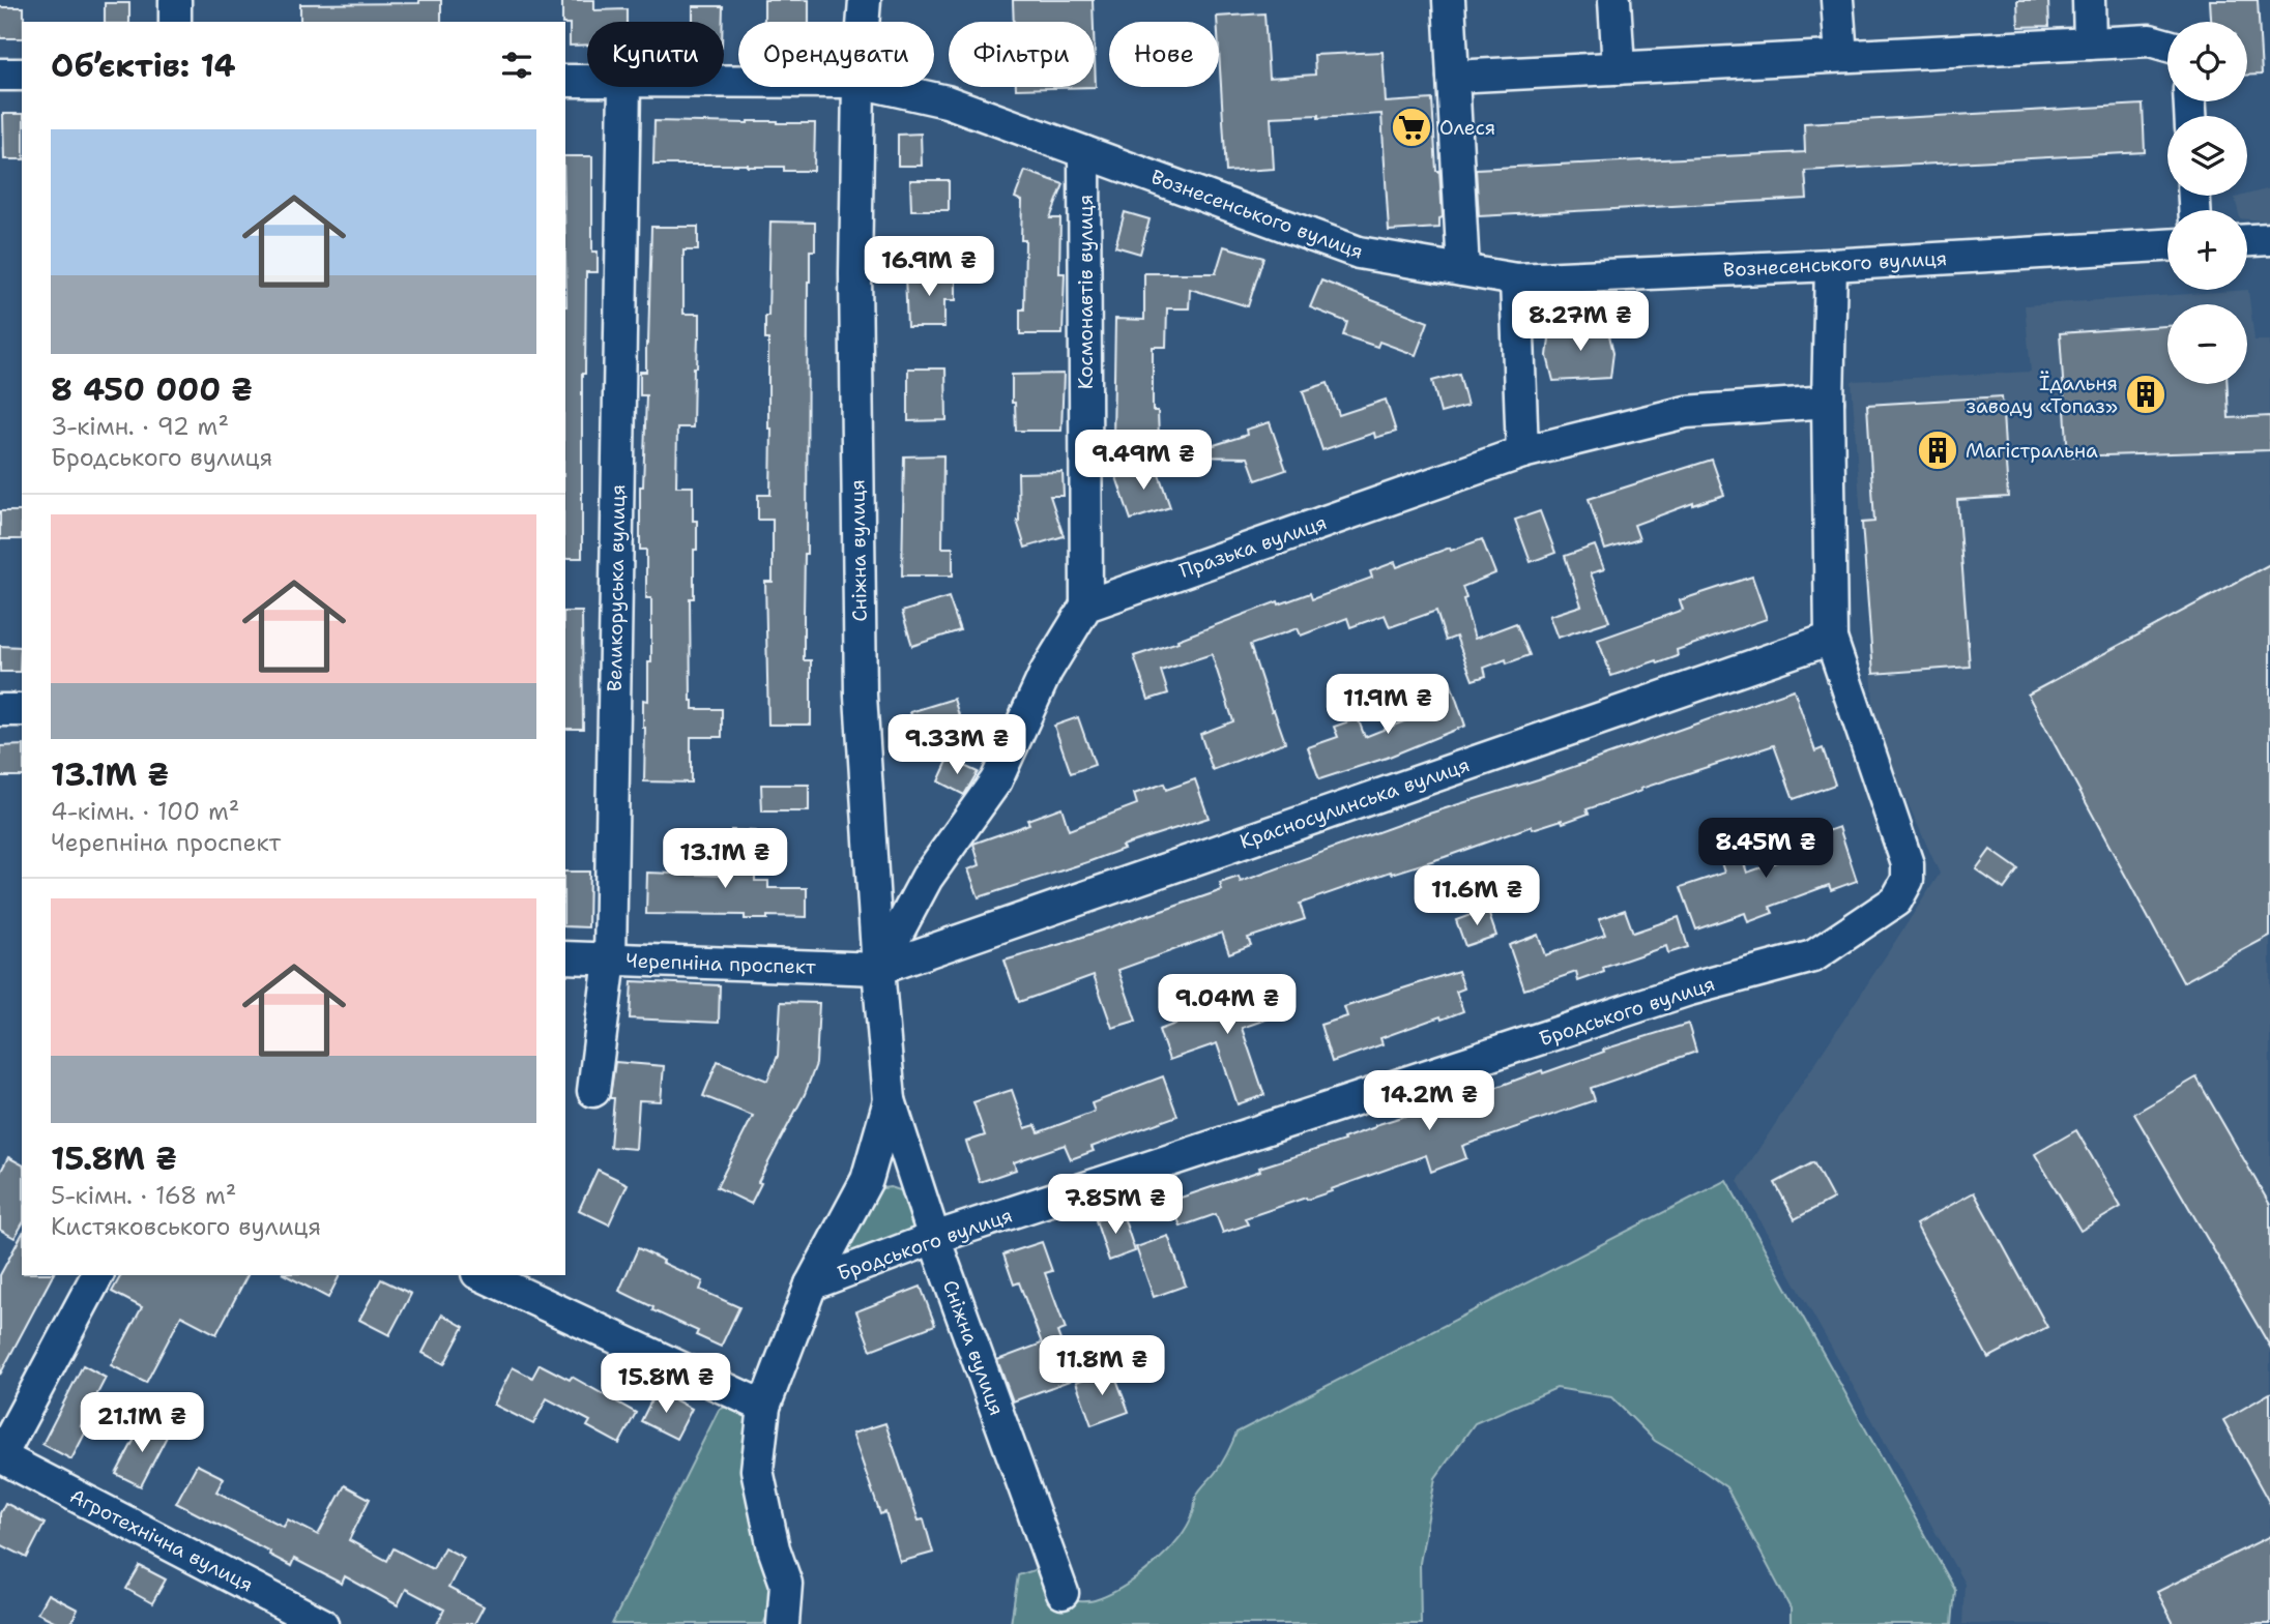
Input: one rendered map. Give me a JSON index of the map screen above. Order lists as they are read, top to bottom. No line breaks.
{"streets":{"street":["Вознесенського вулиця","Космонавтів вулиця","Празька вулиця","Сніжна вулиця","Великоруська вулиця","Красносулинська вулиця","Черепніна проспект","Бродського вулиця","Агротехнічна вулиця"]},"crossings":[["Вознесенського вулиця","Космонавтів вулиця"],["Космонавтів вулиця","Празька вулиця"],["Сніжна вулиця","Красносулинська вулиця"],["Сніжна вулиця","Черепніна проспект"],["Сніжна вулиця","Бродського вулиця"],["Великоруська вулиця","Черепніна проспект"],["Красносулинська вулиця","Черепніна проспект"],["Красносулинська вулиця","Бродського вулиця"]],"places":{"supermarket":["Олеся"],"building":["Їдальня заводу «Топаз»","Магістральна"]},"page":{"map_buttons":["+","−"],"chip":["Купити","Орендувати","Фільтри","Нове"],"heading":"Об’єктів: 14","list":[{"name":"8 450 000 ₴","note":"3-кімн. · 92 m² · Бродського вулиця"},{"name":"13.1M ₴","note":"4-кімн. · 100 m² · Черепніна проспект"},{"name":"15.8M ₴","note":"5-кімн. · 168 m² · Кистяковського вулиця"}],"price":["16.9M ₴","8.27M ₴","9.49M ₴","11.9M ₴","9.33M ₴","8.45M ₴","13.1M ₴","11.6M ₴","9.04M ₴","14.2M ₴","7.85M ₴","11.8M ₴","15.8M ₴","21.1M ₴"]}}
